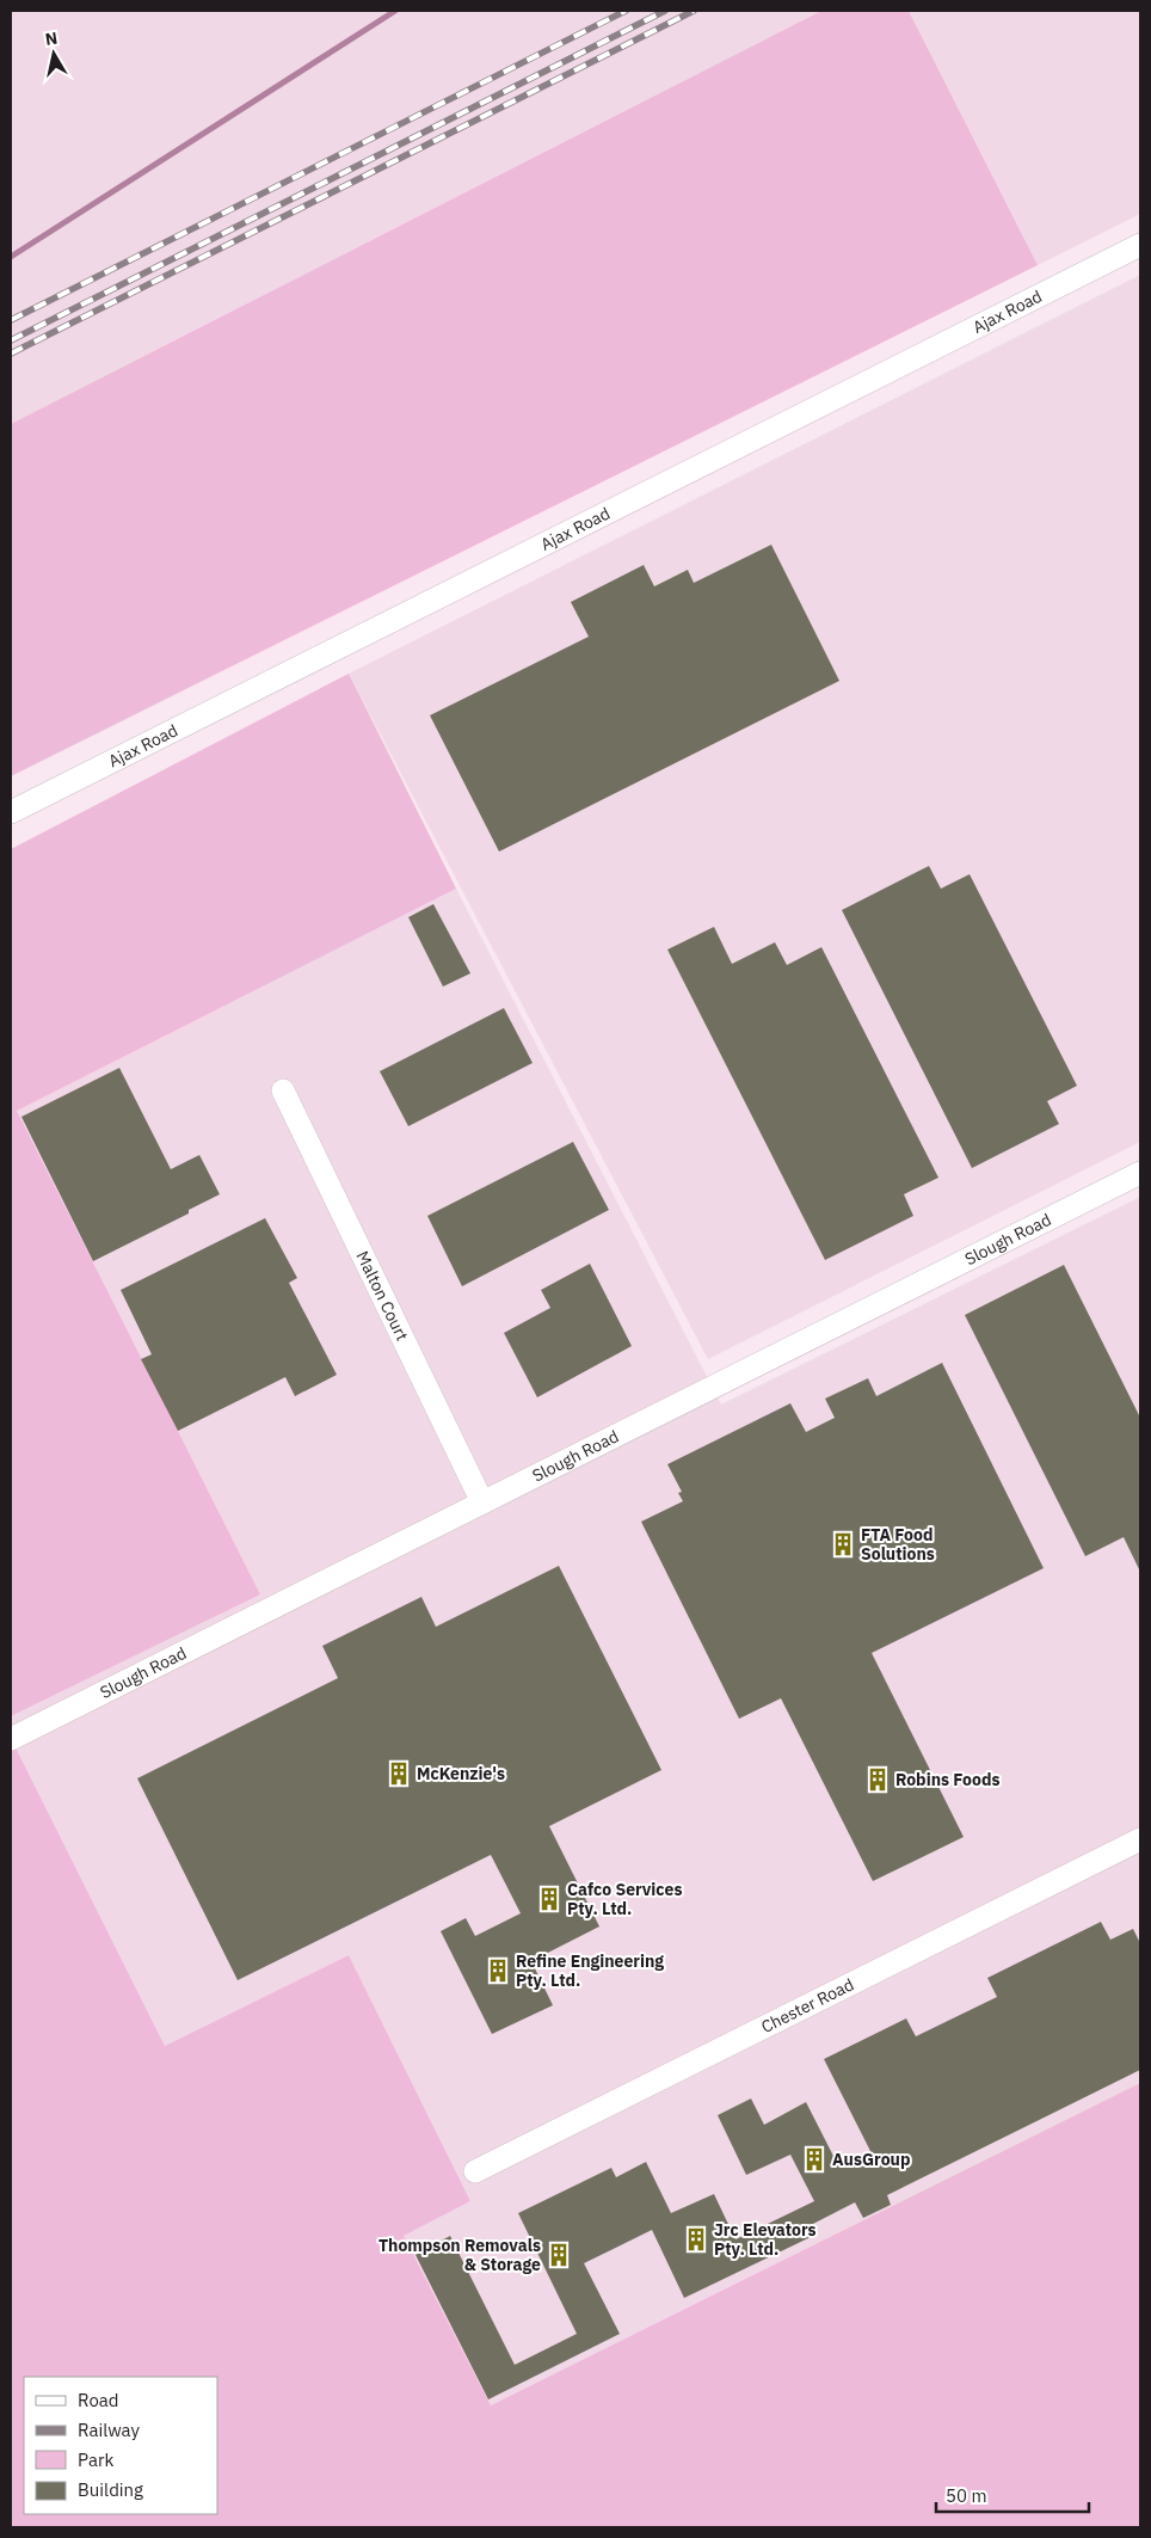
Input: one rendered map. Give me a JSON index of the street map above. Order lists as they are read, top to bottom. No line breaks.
{"streets":{"street":["Ajax Road","Slough Road","Malton Court","Chester Road"]},"crossings":[["Slough Road","Malton Court"]],"places":{"building":["FTA Food Solutions","McKenzie's","Robins Foods","Cafco Services Pty. Ltd.","Refine Engineering Pty. Ltd.","AusGroup","Jrc Elevators Pty. Ltd.","Thompson Removals & Storage"]},"legend":["Road","Railway","Park","Building"],"scale_bar":"50 m","north":"top"}
